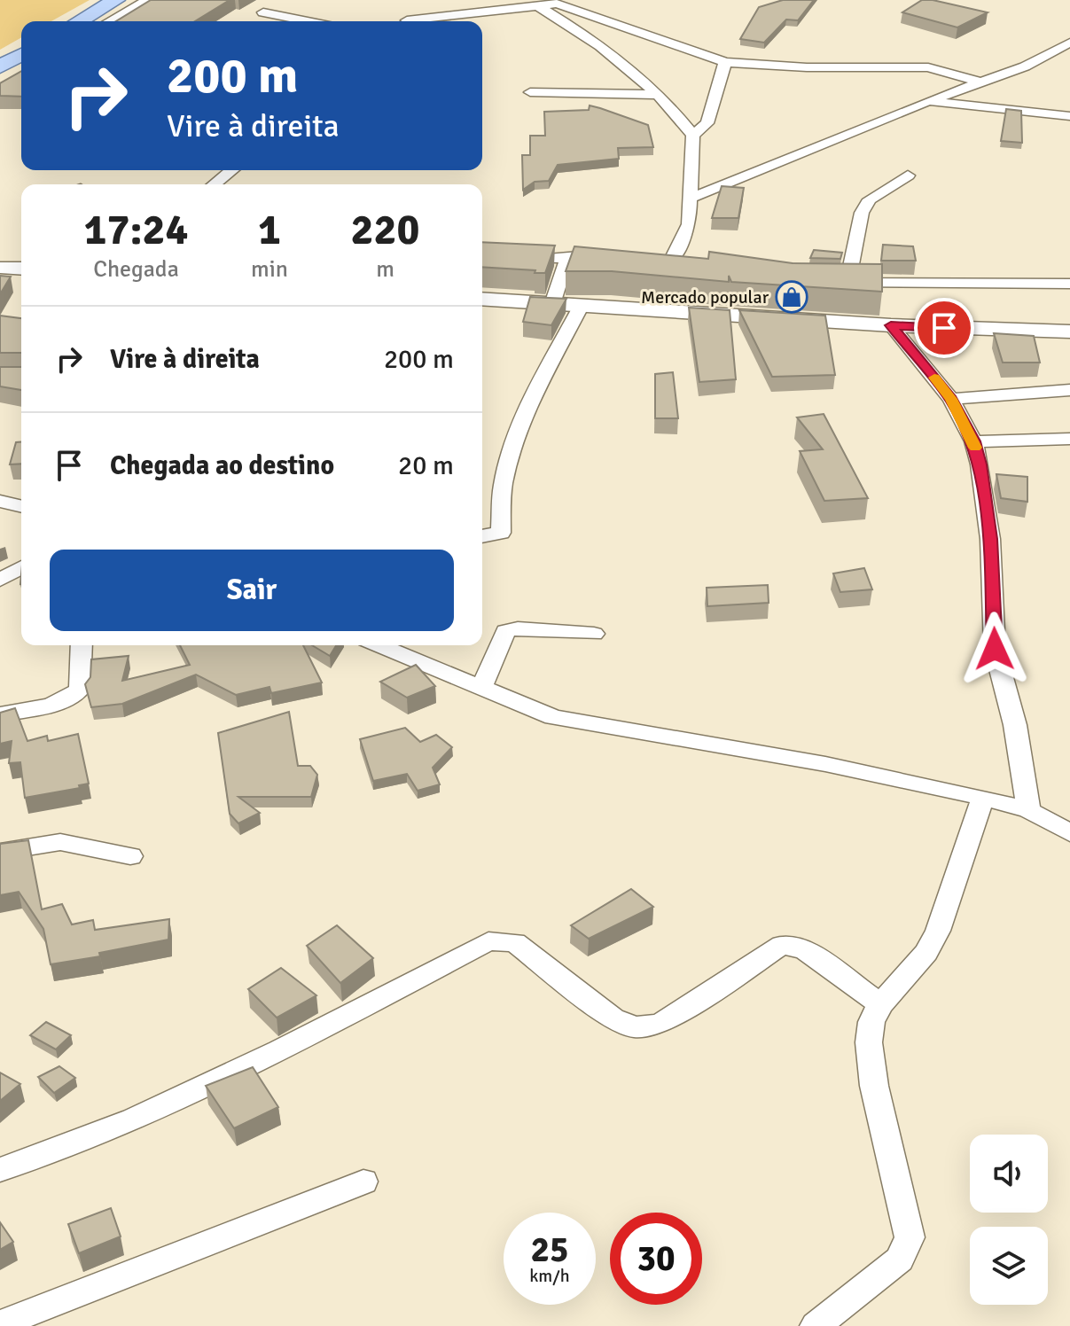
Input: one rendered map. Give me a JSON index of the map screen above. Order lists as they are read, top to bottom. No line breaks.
{"places":{"shop":["Mercado popular"]},"page":{"turn":["200 m","Vire à direita"],"eta":["17:24","Chegada","1","min","220","m"],"list":[{"name":"Vire à direita","value":"200 m"},{"name":"Chegada ao destino","value":"20 m"}],"buttons":"Sair","speed":"25 km/h","limit":"30"}}
